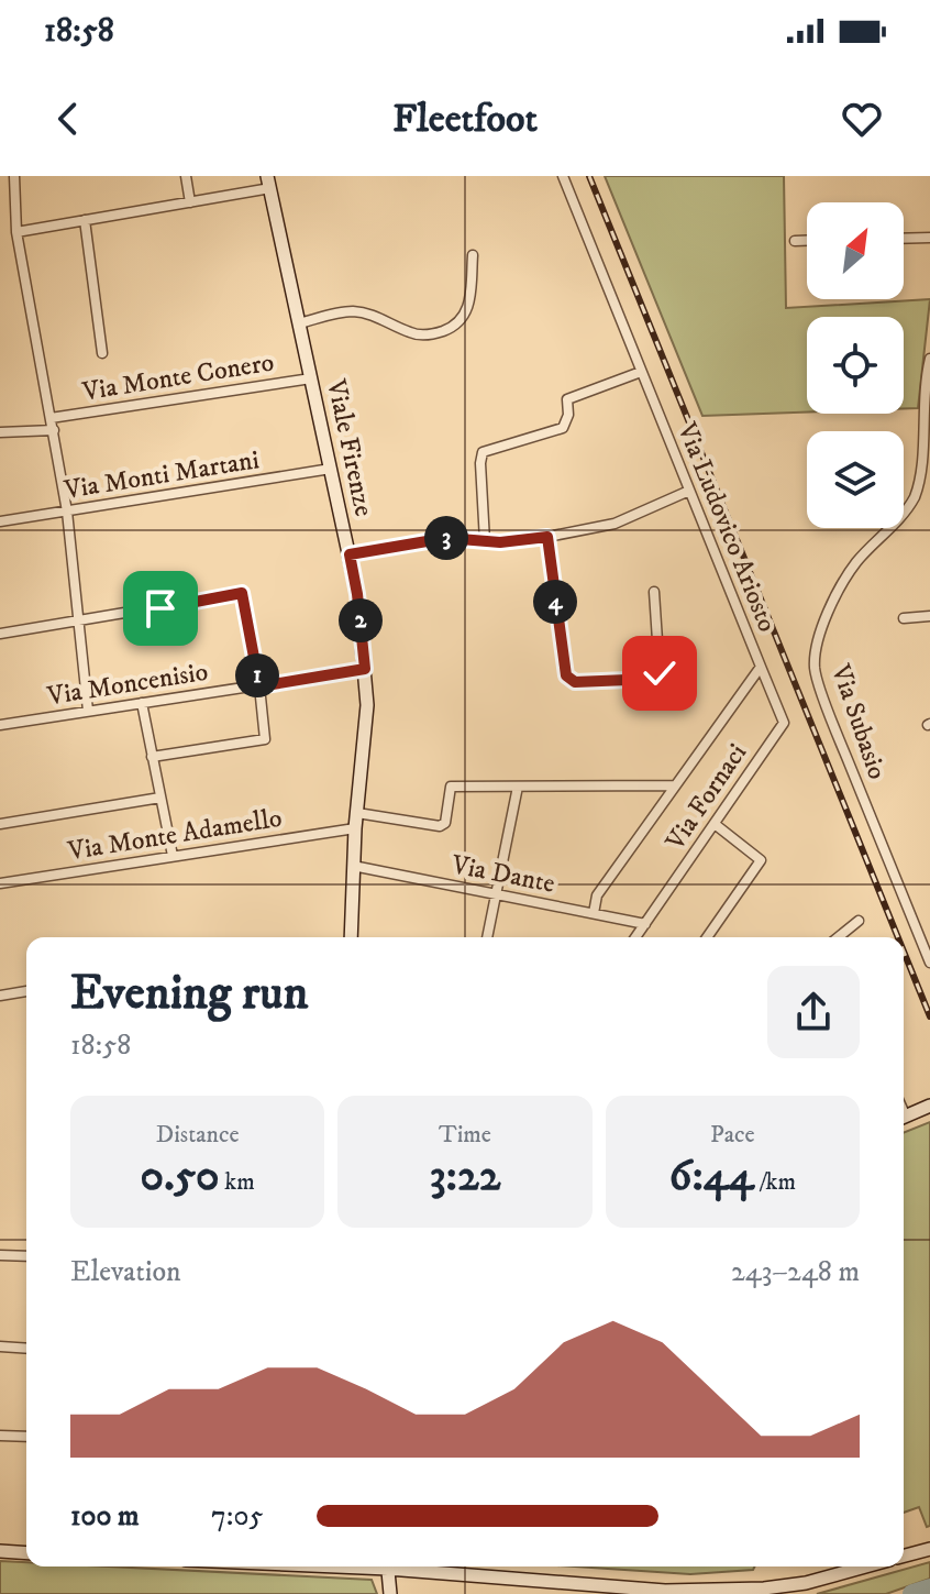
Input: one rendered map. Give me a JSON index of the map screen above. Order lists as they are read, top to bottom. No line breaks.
{"streets":{"main road":["Viale Firenze"],"street":["Via Monte Conero","Via Monti Martani","Via Ludovico Ariosto","Via Moncenisio","Via Subasio","Via Fornaci","Via Monte Adamello","Via Dante"]},"crossings":[["Via Monte Conero","Viale Firenze"],["Viale Firenze","Via Monti Martani"],["Viale Firenze","Via Moncenisio"],["Viale Firenze","Via Monte Adamello"],["Viale Firenze","Via Dante"],["Via Ludovico Ariosto","Via Fornaci"],["Via Ludovico Ariosto","Via Dante"],["Via Fornaci","Via Dante"]],"north":"top right","page":{"status":"18:58","header":"Fleetfoot","pins":["3","4","2","1"],"heading":["Evening run","18:58"],"stats":[["Distance","0.50 km"],["Time","3:22"],["Pace","6:44 /km"]],"chart":["Elevation","243–248 m"],"list":[{"name":"100 m","note":"7:05"}]}}
